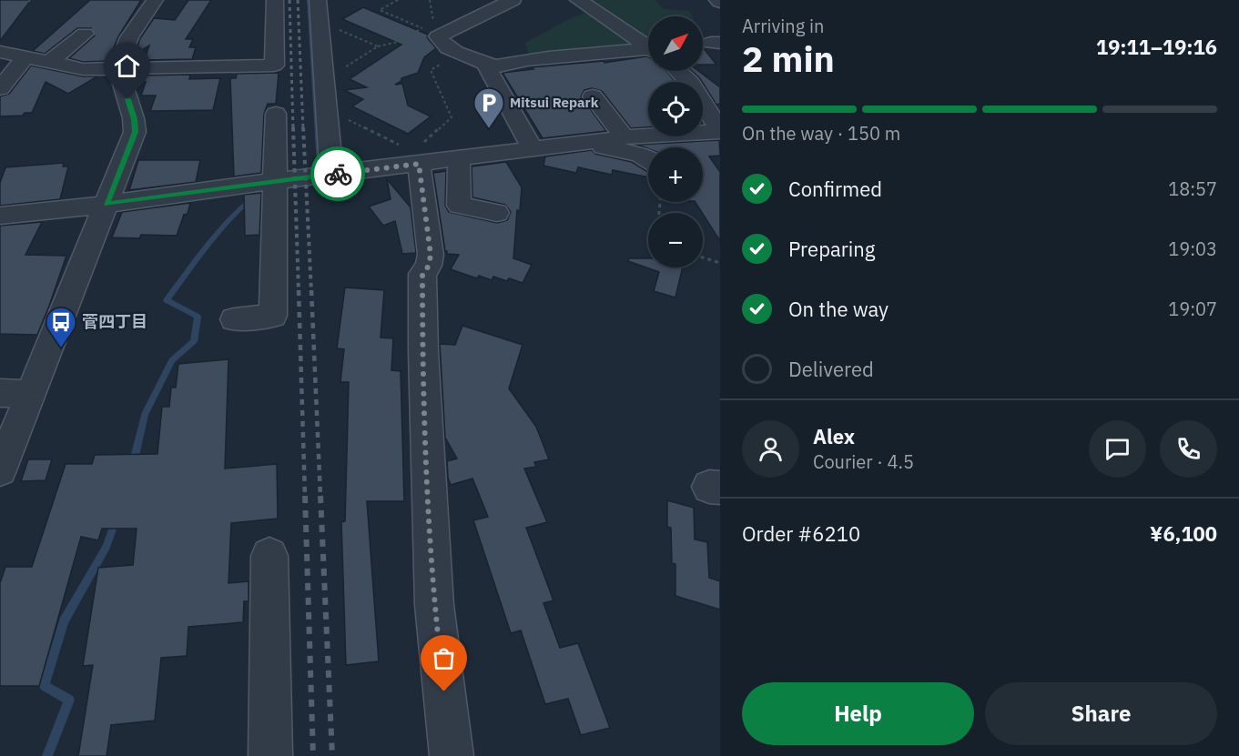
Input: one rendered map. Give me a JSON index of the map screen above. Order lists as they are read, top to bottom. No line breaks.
{"places":{"parking":["Mitsui Repark"],"bus stop":["菅四丁目"]},"north":"top right","page":{"heading":["2 min","Arriving in","19:11–19:16"],"panel":["Alex","Courier · 4.5","Order #6210","¥6,100"],"map_buttons":["+","−"],"bar":"On the way · 150 m","list":[["Confirmed","18:57"],["Preparing","19:03"],["On the way","19:07"],"Delivered"],"buttons":["Help","Share"]}}
